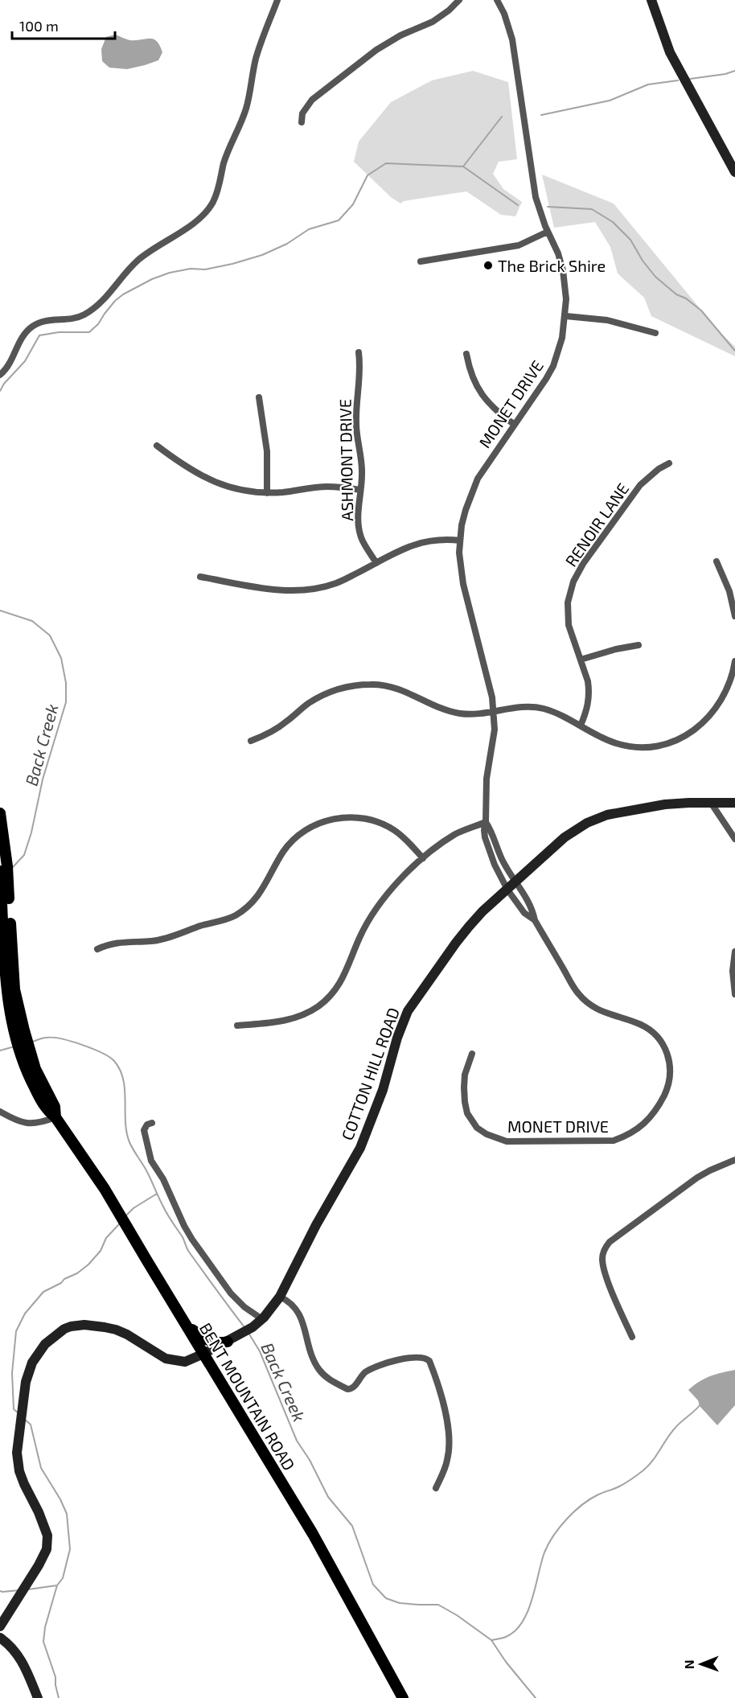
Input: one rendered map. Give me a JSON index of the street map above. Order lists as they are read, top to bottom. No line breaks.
{"streets":{"main road":["BENT MOUNTAIN ROAD"],"street":["MONET DRIVE","ASHMONT DRIVE","RENOIR LANE","COTTON HILL ROAD"]},"crossings":[["MONET DRIVE","COTTON HILL ROAD"],["COTTON HILL ROAD","BENT MOUNTAIN ROAD"]],"water":["Back Creek"],"places":["The Brick Shire"],"scale_bar":"100 m","north":"left"}
